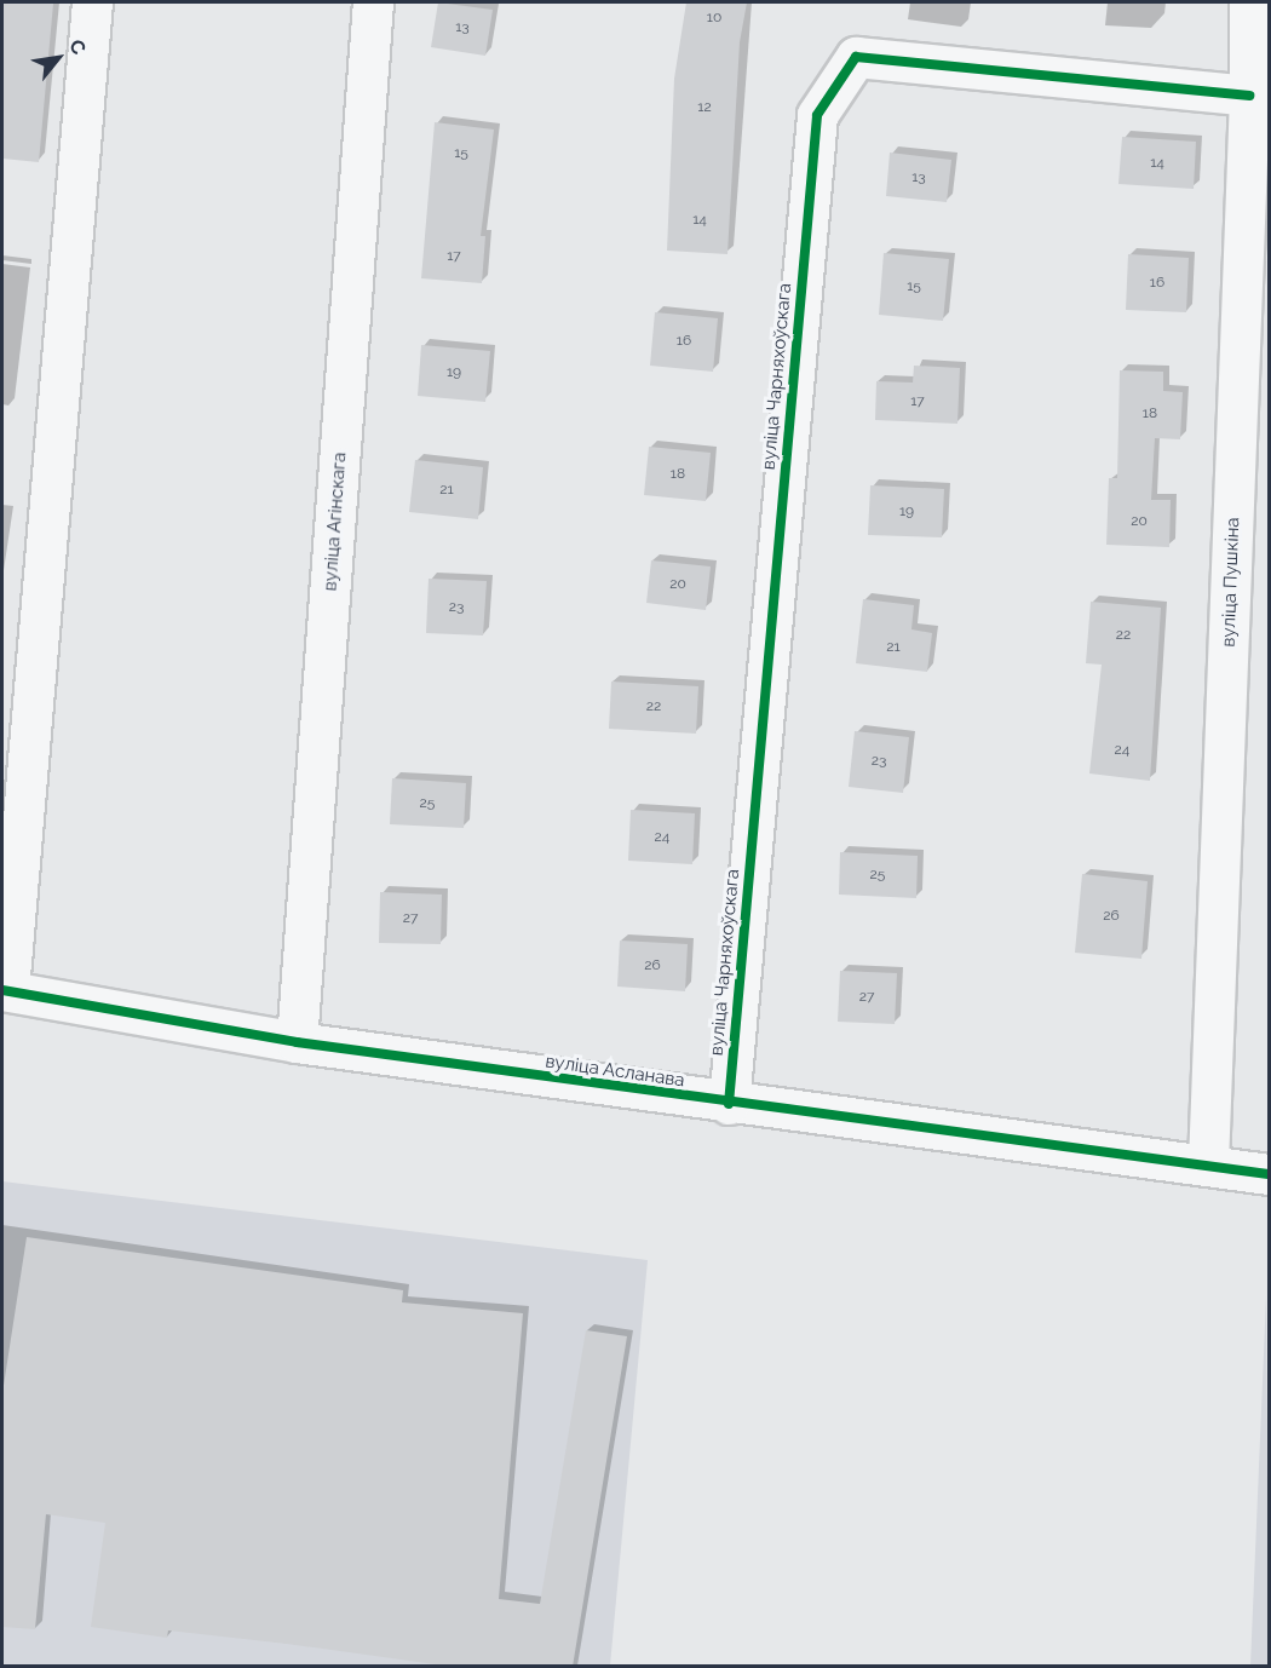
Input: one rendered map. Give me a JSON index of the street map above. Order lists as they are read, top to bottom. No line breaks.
{"streets":{"street":["вуліца Чарняхоўскага","вуліца Агінскага","вуліца Пушкіна","вуліца Асланава"]},"crossings":[["вуліца Чарняхоўскага","вуліца Пушкіна"],["вуліца Чарняхоўскага","вуліца Асланава"],["вуліца Агінскага","вуліца Асланава"],["вуліца Пушкіна","вуліца Асланава"]],"house_numbers":["10","13","12","15","14","13","14","17","16","15","16","19","17","18","18","21","19","20","20","23","22","21","22","24","23","25","24","25","26","27","26","27"],"north":"top right"}
